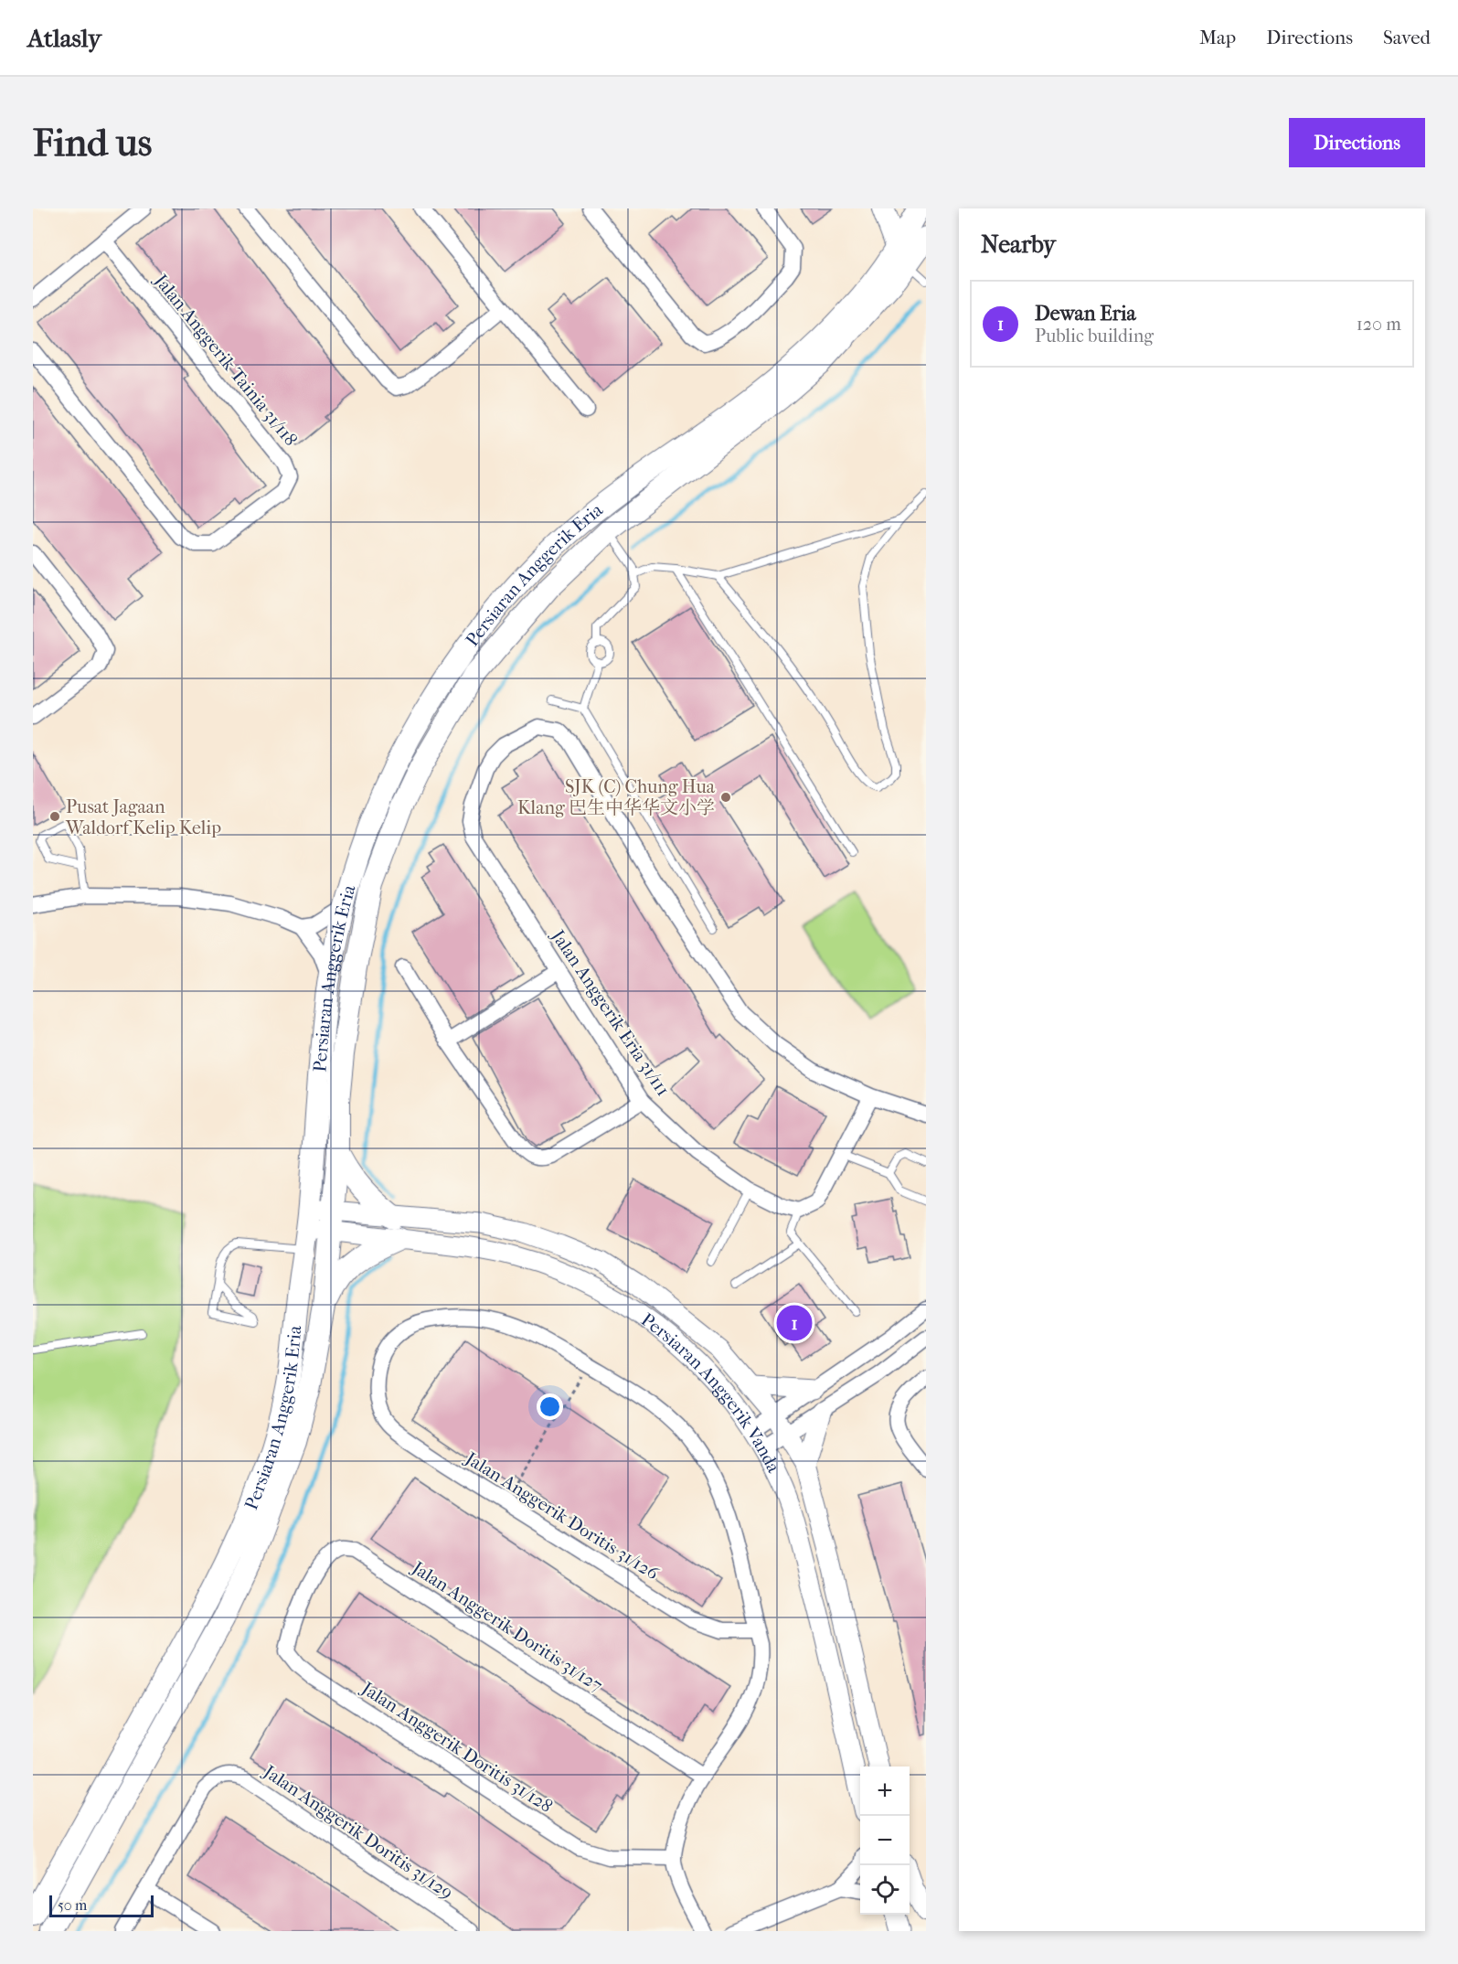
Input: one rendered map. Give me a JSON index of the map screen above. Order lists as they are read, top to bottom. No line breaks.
{"streets":{"main road":["Persiaran Anggerik Eria"],"street":["Jalan Anggerik Tainia 31/118","Jalan Anggerik Eria 31/111","Persiaran Anggerik Vanda","Jalan Anggerik Doritis 31/126","Jalan Anggerik Doritis 31/127","Jalan Anggerik Doritis 31/128","Jalan Anggerik Doritis 31/129"]},"crossings":[["Persiaran Anggerik Eria","Persiaran Anggerik Vanda"],["Jalan Anggerik Doritis 31/127","Jalan Anggerik Doritis 31/128"]],"places":["SJK (C) Chung Hua Klang 巴生中华华文小学","Pusat Jagaan Waldorf Kelip Kelip"],"scale_bar":"50 m","page":{"header":"Atlasly","nav":["Map","Directions","Saved"],"buttons":"Directions","title":"Find us","heading":"Nearby","list":[{"mark":"1","name":"Dewan Eria","note":"Public building","value":"120 m"}],"pins":"1","map_buttons":["+","−"],"scale":"50 m"}}
